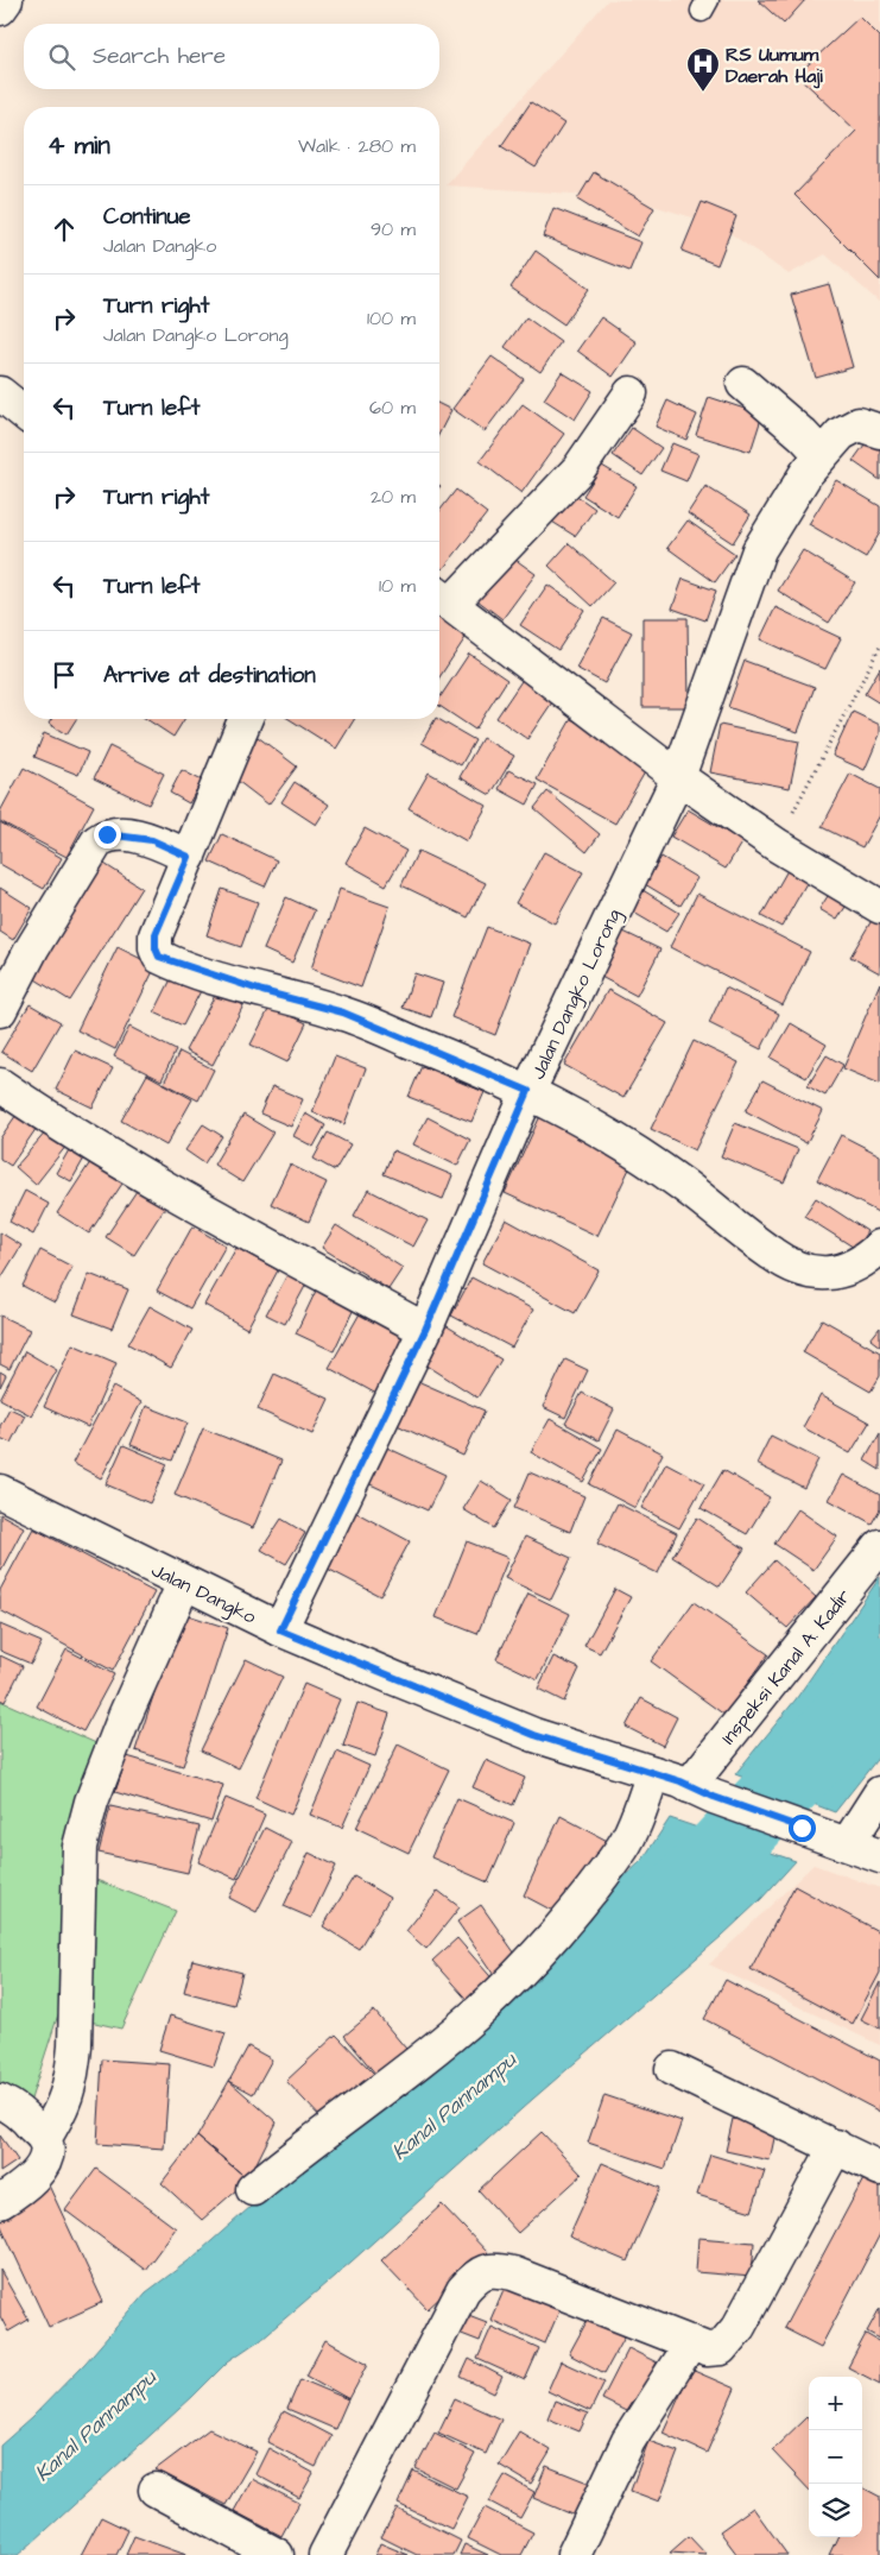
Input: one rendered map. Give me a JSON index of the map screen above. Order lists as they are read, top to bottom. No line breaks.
{"streets":{"street":["Jalan Dangko Lorong","Jalan Dangko","Inspeksi Kanal A. Kadir"]},"crossings":[["Jalan Dangko Lorong","Jalan Dangko"],["Jalan Dangko","Inspeksi Kanal A. Kadir"]],"water":["Kanal Pannampu"],"places":{"hospital":["RS Uumum Daerah Haji"]},"page":{"search":"Search here","heading":["4 min","Walk · 280 m"],"list":[["Continue","Jalan Dangko","90 m"],["Turn right","Jalan Dangko Lorong","100 m"],["Turn left","60 m"],["Turn right","20 m"],["Turn left","10 m"],"Arrive at destination"],"map_buttons":["+","−"]}}
